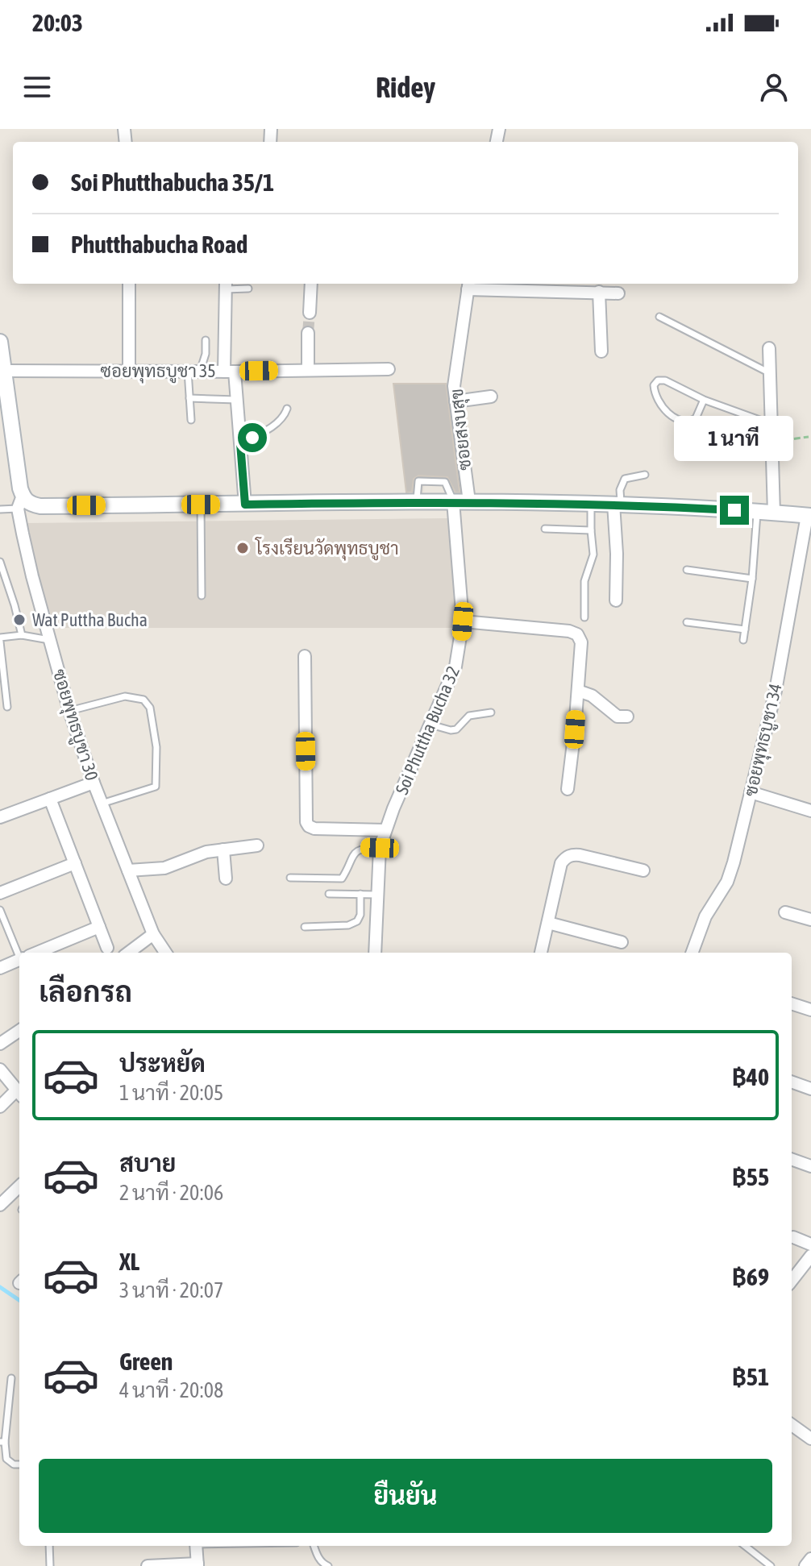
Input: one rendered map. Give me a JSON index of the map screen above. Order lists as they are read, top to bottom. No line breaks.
{"streets":{"street":["ซอยพุทธบูชา 35","ซอยสงบสุข","ซอยพุทธบูชา 30","Soi Phuttha Bucha 32","ซอยพุทธบูชา 34"]},"places":["โรงเรียนวัดพุทธบูชา","Wat Puttha Bucha"],"page":{"status":"20:03","header":"Ridey","banner":["Soi Phutthabucha 35/1","Phutthabucha Road"],"bubble":"1 นาที","heading":"เลือกรถ","list":[{"name":"ประหยัด","note":"1 นาที · 20:05","value":"฿40"},{"name":"สบาย","note":"2 นาที · 20:06","value":"฿55"},{"name":"XL","note":"3 นาที · 20:07","value":"฿69"},{"name":"Green","note":"4 นาที · 20:08","value":"฿51"}],"buttons":"ยืนยัน"}}
